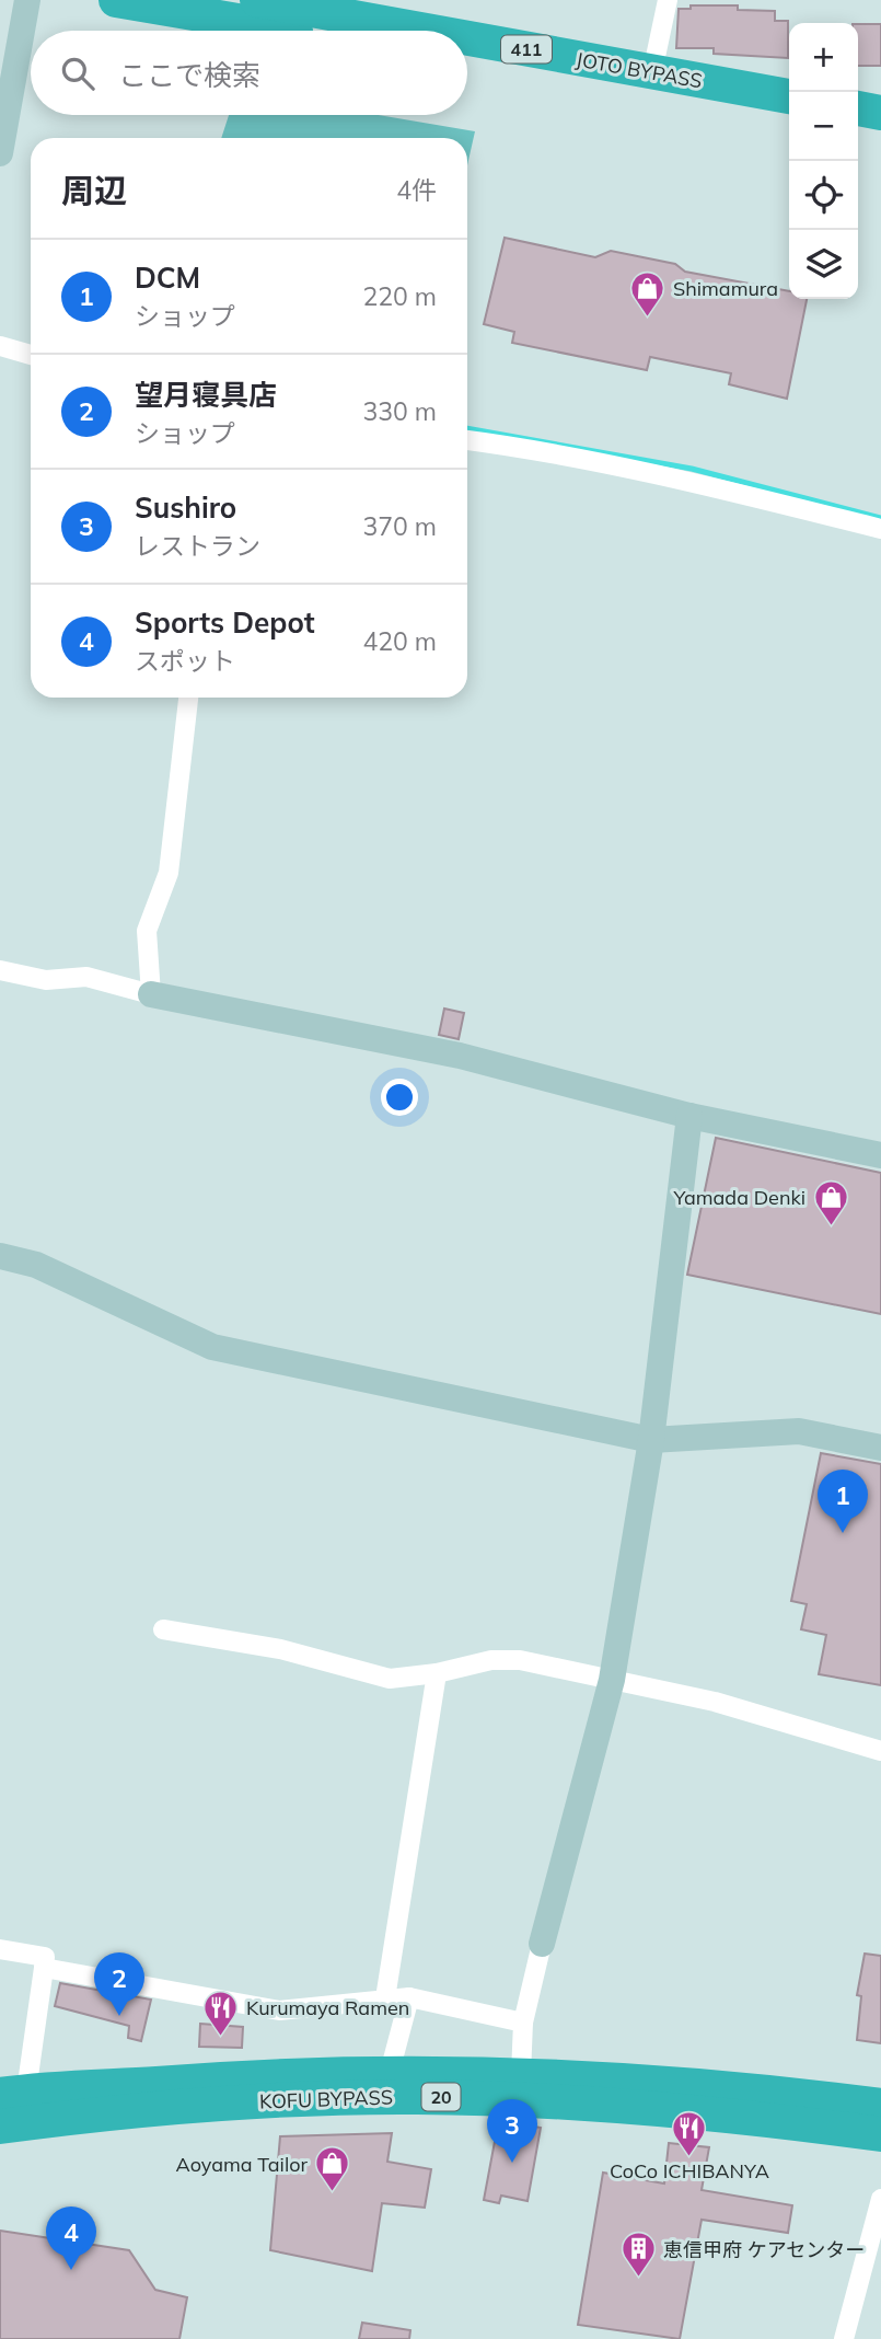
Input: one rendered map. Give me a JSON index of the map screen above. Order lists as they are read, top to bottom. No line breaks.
{"streets":{"highway":["411","JOTO BYPASS","20","KOFU BYPASS"]},"places":{"shop":["Shimamura","Yamada Denki","Aoyama Tailor"],"restaurant":["Kurumaya Ramen","CoCo ICHIBANYA"],"building":["恵信甲府 ケアセンター"]},"page":{"map_buttons":["+","−"],"search":"ここで検索","heading":["周辺","4件"],"list":[{"mark":"1","name":"DCM","note":"ショップ","value":"220 m"},{"mark":"2","name":"望月寝具店","note":"ショップ","value":"330 m"},{"mark":"3","name":"Sushiro","note":"レストラン","value":"370 m"},{"mark":"4","name":"Sports Depot","note":"スポット","value":"420 m"}],"pins":["1","2","3","4"]}}
